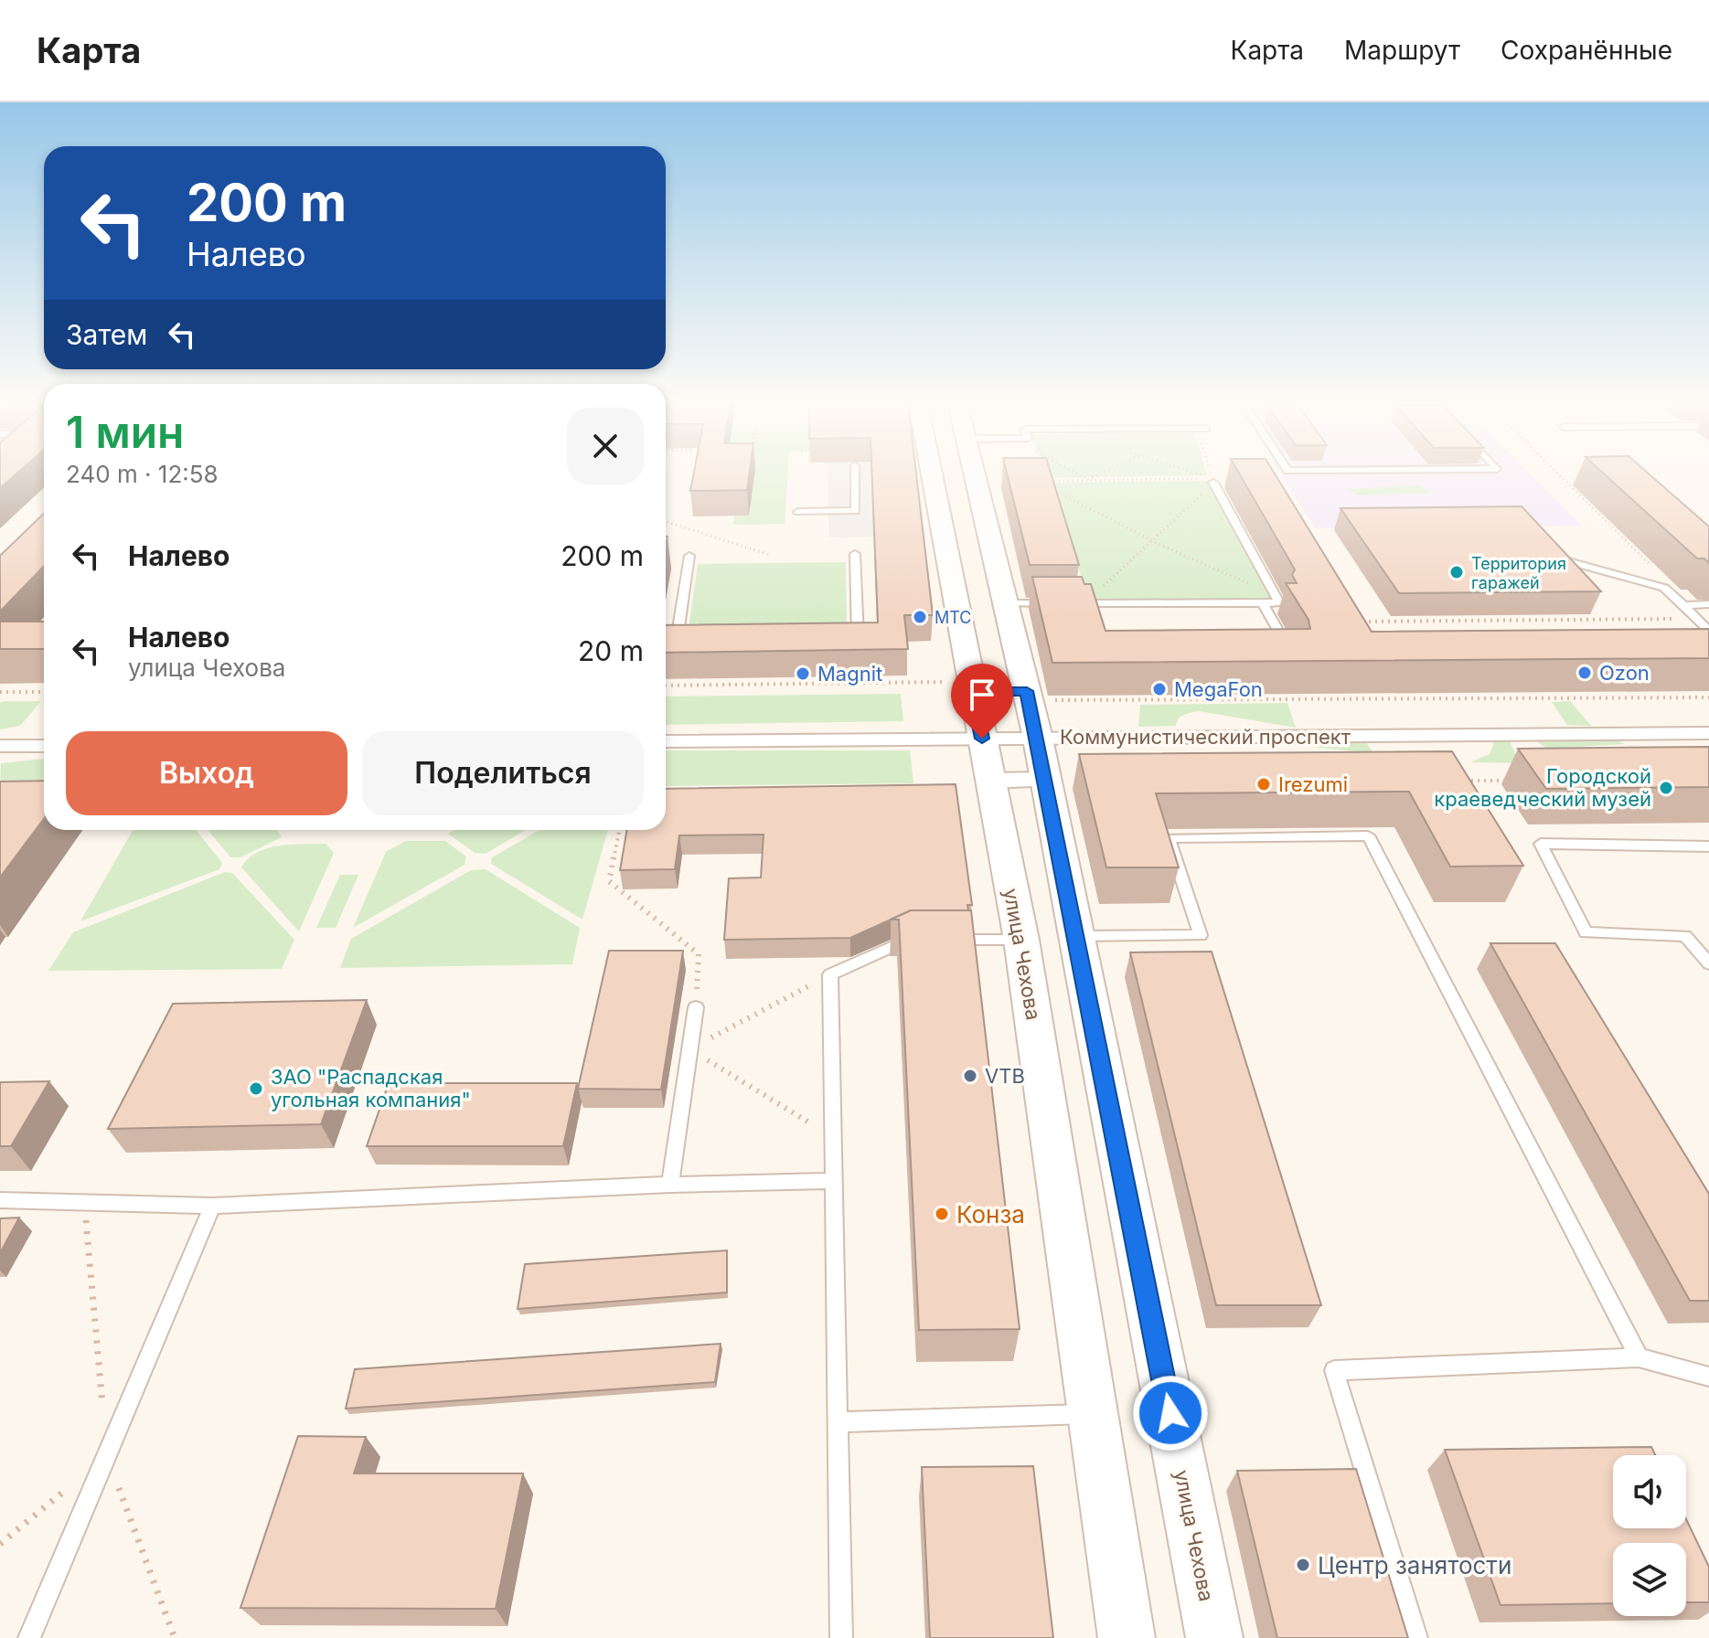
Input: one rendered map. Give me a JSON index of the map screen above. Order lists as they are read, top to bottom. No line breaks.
{"streets":{"street":["Коммунистический проспект","улица Чехова"]},"crossings":[["Коммунистический проспект","улица Чехова"]],"places":["Территория гаражей","МТС","Ozon","Magnit","MegaFon","Irezumi","Городской краеведческий музей","VTB","ЗАО \"Распадская угольная компания\"","Конза","Центр занятости"],"page":{"header":"Карта","nav":["Карта","Маршрут","Сохранённые"],"turn":["200 m","Налево"],"then":"Затем","heading":["1 мин","240 m · 12:58"],"list":[{"name":"Налево","value":"200 m"},{"name":"Налево","note":"улица Чехова","value":"20 m"}],"buttons":["Выход","Поделиться"]}}
